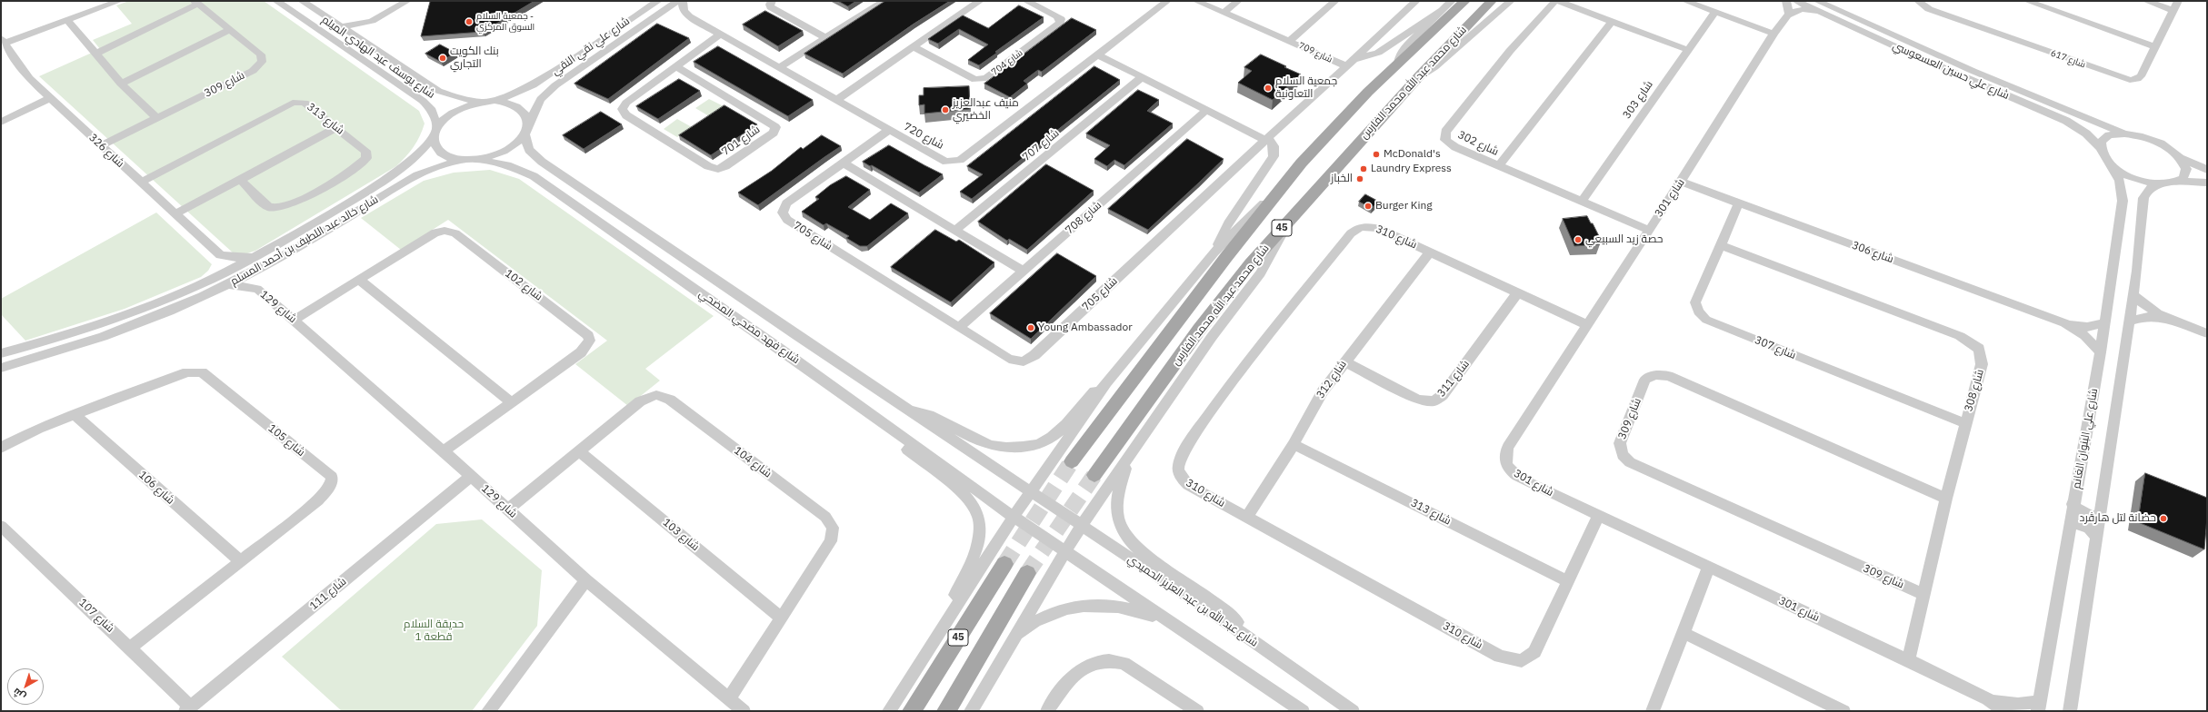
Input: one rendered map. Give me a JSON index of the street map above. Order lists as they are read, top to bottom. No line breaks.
{"streets":{"main road":["شارع محمد عبد الله محمد الفارس","45"],"street":["شارع علي نقي النقي","شارع 709","شارع يوسف عبد الهادي الميلم","شارع 617","شارع 704","شارع علي حسين العسعوسي","شارع 309","شارع 303","شارع 313","شارع 720","شارع 701","شارع 302","شارع 707","شارع 326","شارع 301","شارع 708","شارع 705","شارع 310","شارع خالد عبد اللطيف بن أحمد المسلم","شارع 306","شارع 102","شارع 129","شارع فهد مضحي المضحي","شارع 307","شارع 311","شارع 312","شارع 308","شارع علي البنوان الغانم","شارع 105","شارع 104","شارع 106","شارع 103","شارع 111","شارع عبد الله بن عبد العزيز الحميدي","شارع 107"]},"crossings":[["شارع علي نقي النقي","شارع يوسف عبد الهادي الميلم"],["شارع علي نقي النقي","شارع 720"],["شارع علي نقي النقي","شارع خالد عبد اللطيف بن أحمد المسلم"],["شارع علي نقي النقي","شارع فهد مضحي المضحي"],["شارع 709","شارع 705"],["شارع يوسف عبد الهادي الميلم","شارع خالد عبد اللطيف بن أحمد المسلم"],["شارع يوسف عبد الهادي الميلم","شارع فهد مضحي المضحي"],["شارع علي حسين العسعوسي","شارع 301"],["شارع علي حسين العسعوسي","شارع علي البنوان الغانم"],["شارع 309","شارع 326"],["شارع 309","شارع 308"],["شارع 303","شارع 302"],["شارع 313","شارع 326"],["شارع 313","شارع 310"],["شارع 313","شارع 312"],["شارع 720","شارع 701"],["شارع 720","شارع 705"],["شارع 302","شارع 301"],["شارع 301","شارع 310"],["شارع 301","شارع 306"],["شارع 301","شارع 308"],["شارع 301","شارع علي البنوان الغانم"],["شارع 708","شارع 705"],["شارع 310","شارع 311"],["شارع 310","شارع 312"],["شارع خالد عبد اللطيف بن أحمد المسلم","شارع 129"],["شارع خالد عبد اللطيف بن أحمد المسلم","شارع فهد مضحي المضحي"],["شارع 306","شارع 307"],["شارع 306","شارع علي البنوان الغانم"],["شارع 102","شارع 129"],["شارع 129","شارع 104"],["شارع 129","شارع 111"],["شارع فهد مضحي المضحي","شارع عبد الله بن عبد العزيز الحميدي"],["شارع 307","شارع 308"],["شارع 311","شارع 312"],["شارع 105","شارع 106"],["شارع 105","شارع 107"],["شارع 104","شارع 103"],["شارع 111","شارع 107"]],"parks":["حديقة السلام قطعة 1"],"places":["جمعية السلام - السوق المركزي","بنك الكويت التجاري","جمعية السلام التعاونية","منيف عبدالعزيز الخضيري","McDonald's","Laundry Express","الخباز","Burger King","حصة زيد السبيعي","Young Ambassador","حضانة لتل هارڤرد"],"north":"bottom left"}
